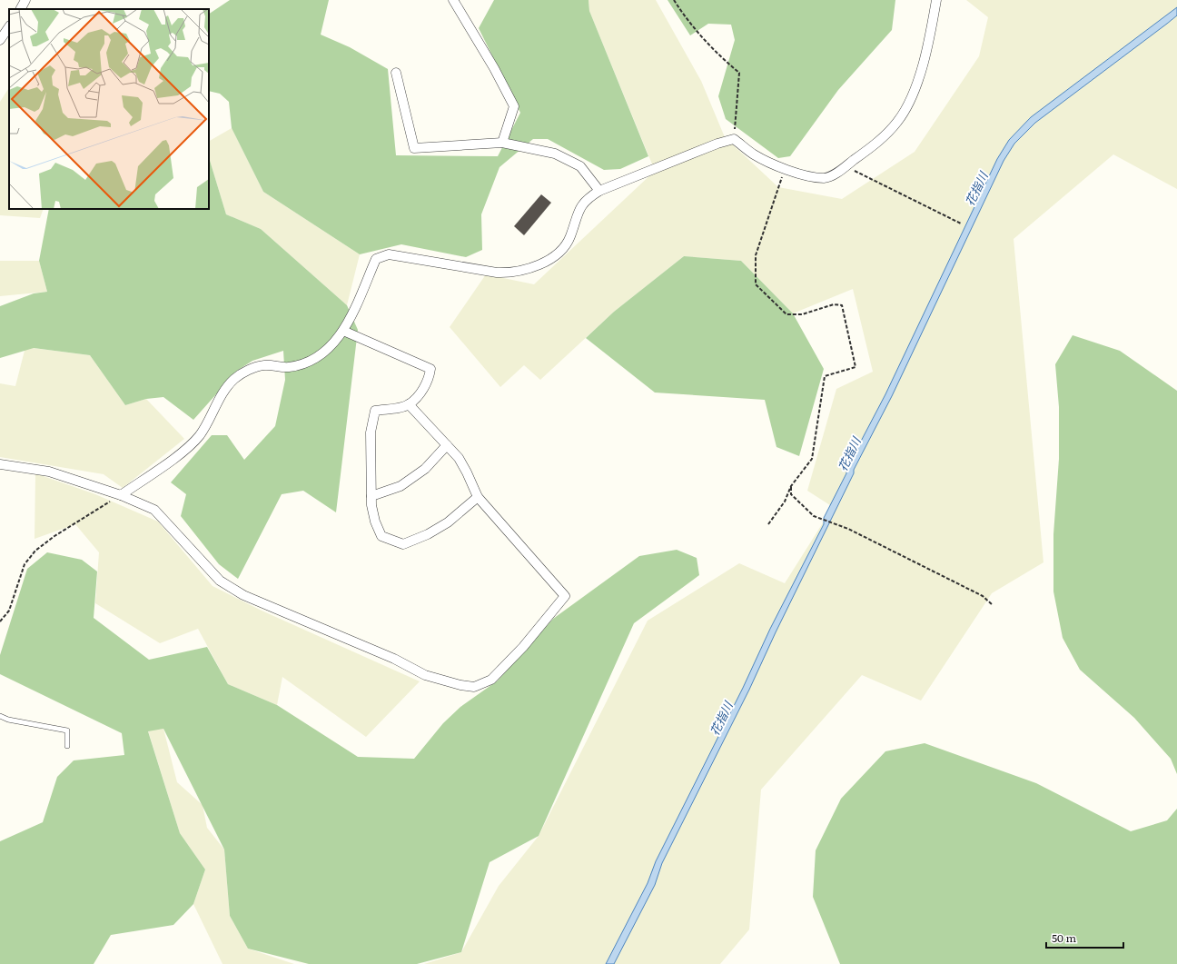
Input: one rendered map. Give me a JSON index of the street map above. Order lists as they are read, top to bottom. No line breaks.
{"water":["花指川"],"scale_bar":"50 m"}
